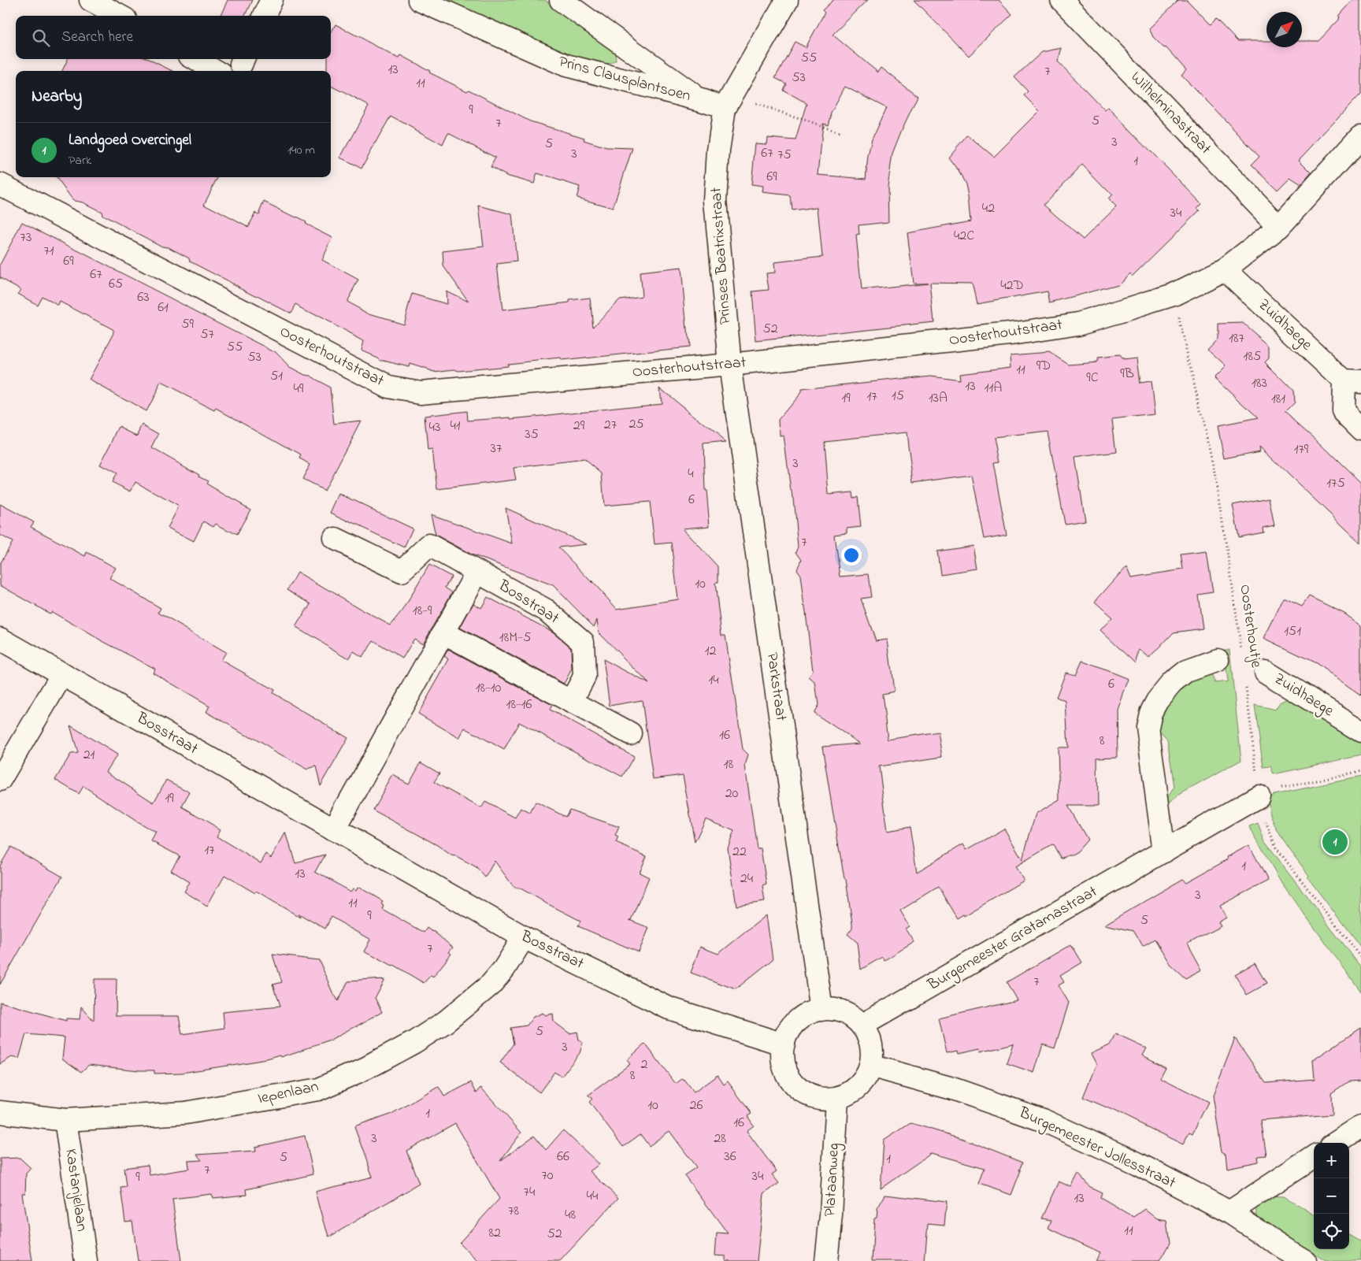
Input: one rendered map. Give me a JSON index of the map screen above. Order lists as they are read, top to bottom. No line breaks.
{"streets":{"street":["Prins Clausplantsoen","Wilhelminastraat","Prinses Beatrixstraat","Zuidhaege","Oosterhoutstraat","Bosstraat","Parkstraat","Burgemeester Gratamastraat","Iepenlaan","Burgemeester Jollesstraat","Plataanweg","Kastanjelaan"],"path":["Oosterhoutje"]},"crossings":[["Prins Clausplantsoen","Prinses Beatrixstraat"],["Wilhelminastraat","Oosterhoutstraat"],["Prinses Beatrixstraat","Oosterhoutstraat"],["Prinses Beatrixstraat","Parkstraat"],["Zuidhaege","Oosterhoutstraat"],["Oosterhoutstraat","Oosterhoutje"],["Oosterhoutstraat","Parkstraat"],["Bosstraat","Parkstraat"],["Bosstraat","Burgemeester Gratamastraat"],["Bosstraat","Iepenlaan"],["Bosstraat","Burgemeester Jollesstraat"],["Bosstraat","Plataanweg"],["Oosterhoutje","Burgemeester Gratamastraat"],["Parkstraat","Burgemeester Gratamastraat"],["Parkstraat","Burgemeester Jollesstraat"],["Parkstraat","Plataanweg"],["Burgemeester Gratamastraat","Burgemeester Jollesstraat"],["Burgemeester Gratamastraat","Plataanweg"],["Iepenlaan","Kastanjelaan"],["Burgemeester Jollesstraat","Plataanweg"]],"house_numbers":["55","13","7","53","11","9","5","7","3","5","67","3","75","1","69","42","34","42C","73","71","69","67","65","42D","63","61","59","52","57","187","55","185","53","9D","11","9B","51","9C","183","13","11A","49","15","17","19","13A","181","25","27","41","29","43","35","37","179","3","4","175","6","7","10","18-9","151","18M-5","12","14","6","18-10","18-16","16","8","21","18","20","19","17","22","1","13","24","3","11","9","5","7","7","5","3","2","8","10","26","1","16","3","28","66","36","5","1","7","70","34","9","74","44","13","78","48","11","82","52"],"north":"top right","page":{"search":"Search here","heading":"Nearby","list":[{"mark":"1","name":"Landgoed Overcingel","note":"Park","value":"140 m"}],"pins":"1","map_buttons":["+","−"]}}
